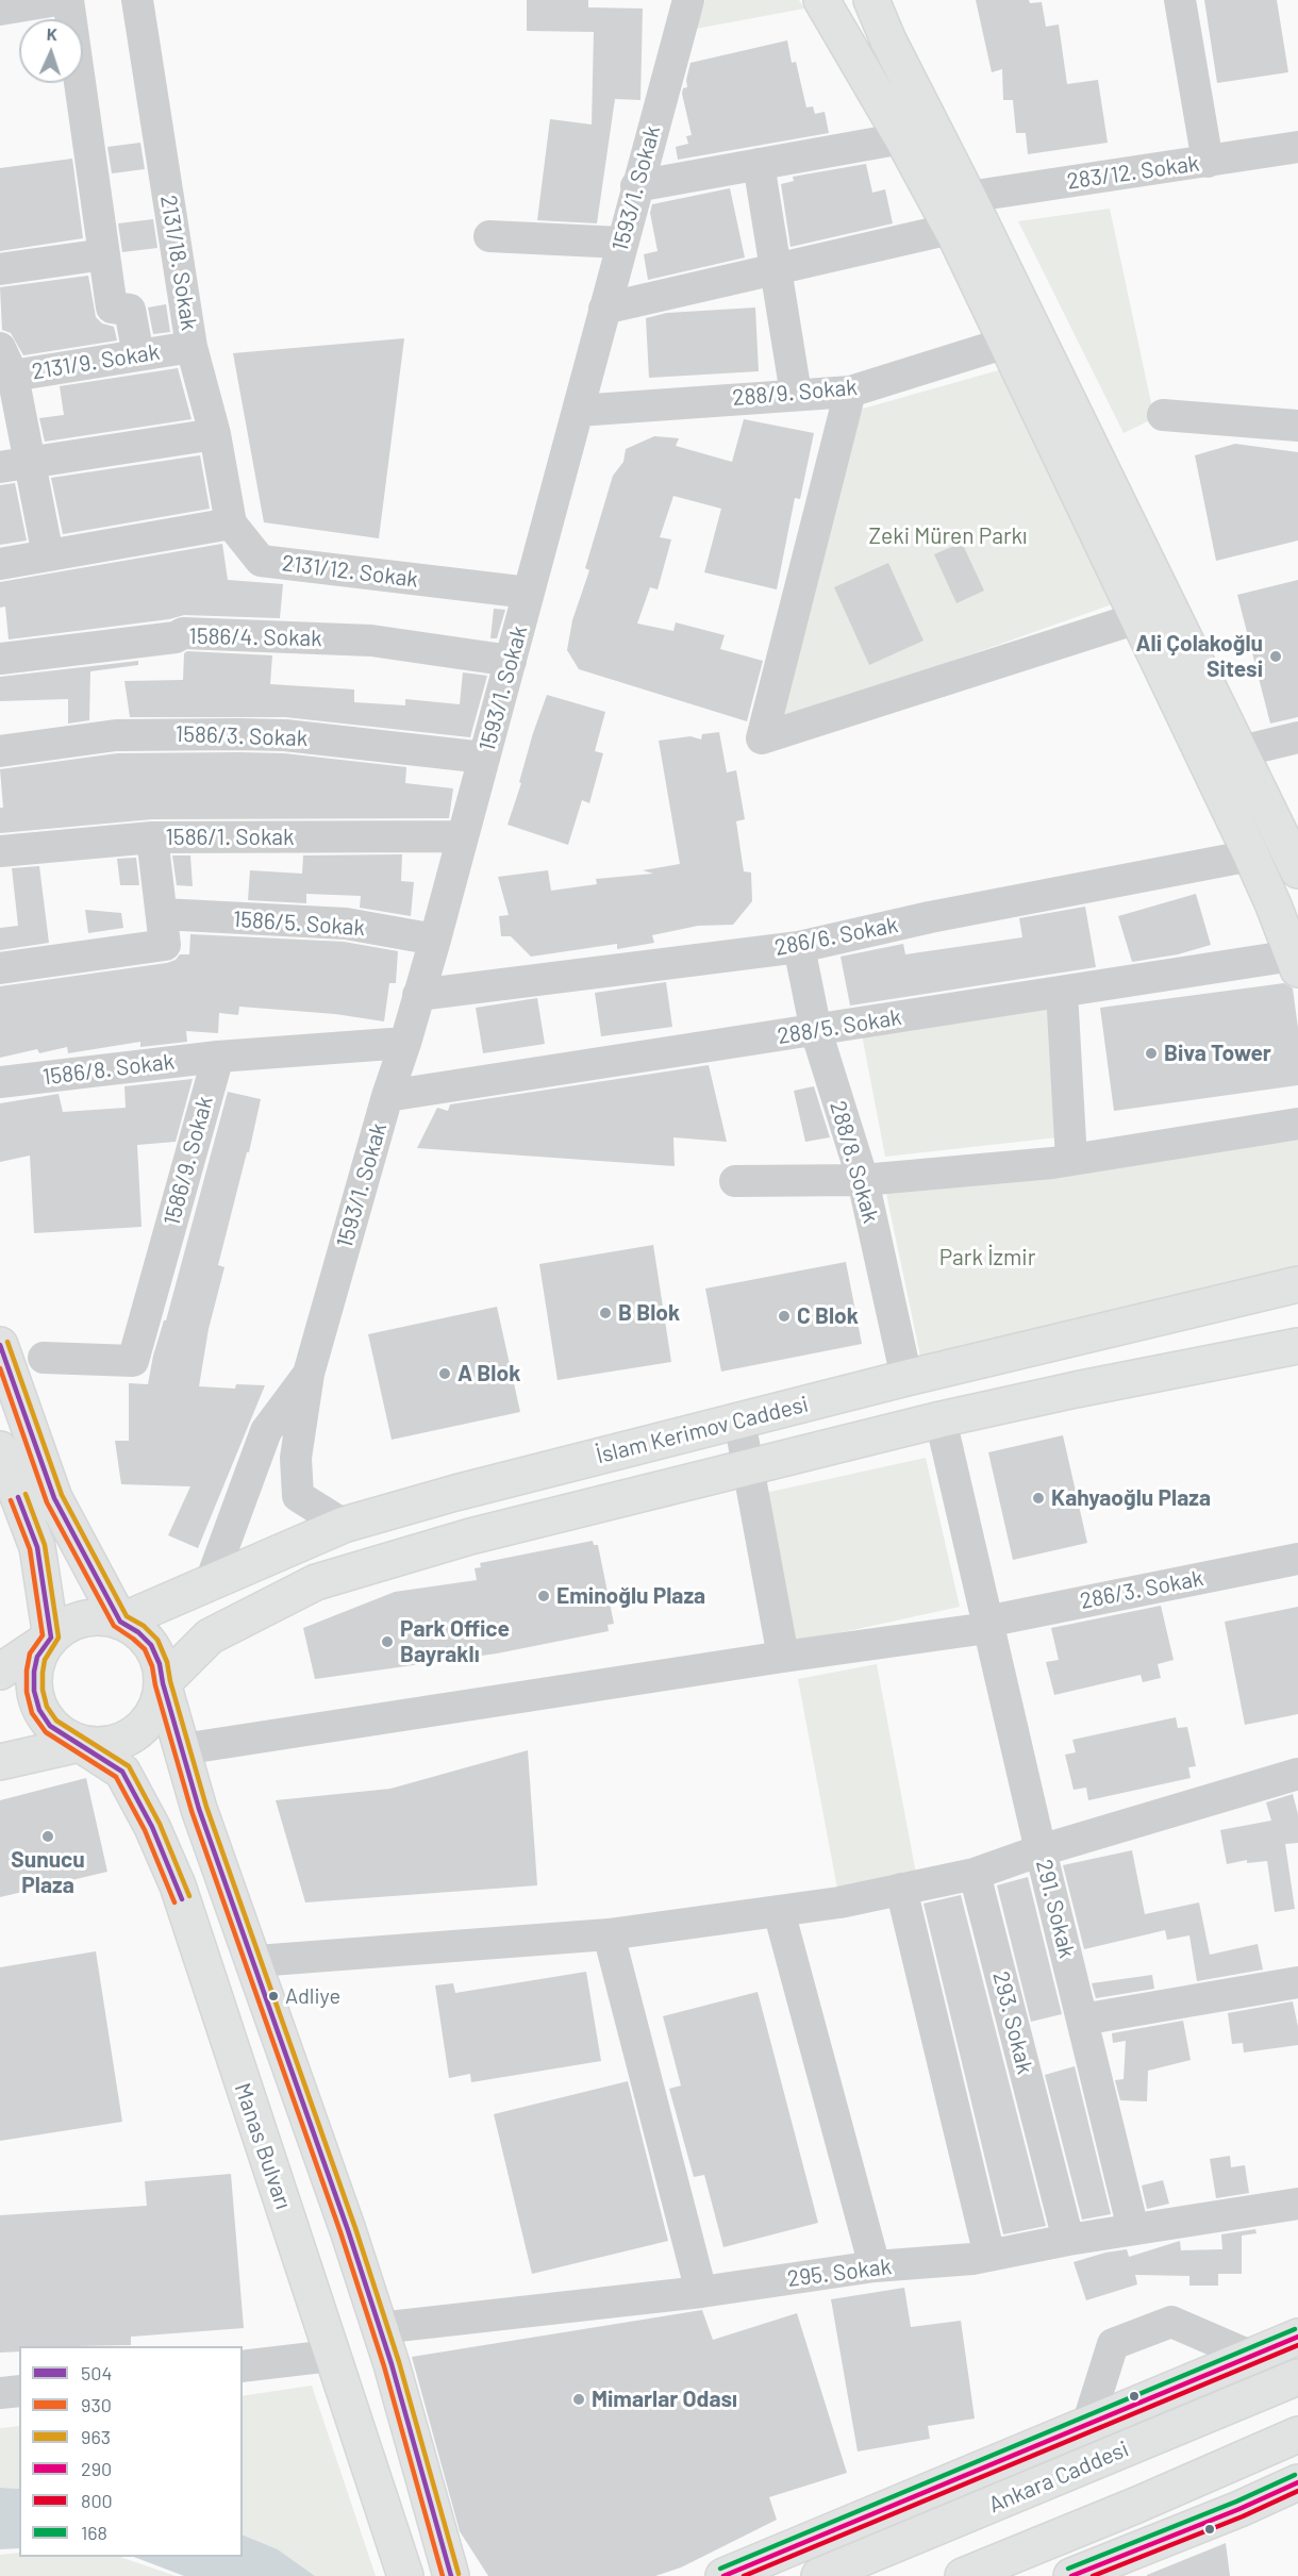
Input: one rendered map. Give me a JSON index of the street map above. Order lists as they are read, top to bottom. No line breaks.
{"streets":{"main road":["İslam Kerimov Caddesi","Manas Bulvarı","Ankara Caddesi"],"street":["283/12. Sokak","1593/1. Sokak","2131/18. Sokak","2131/9. Sokak","288/9. Sokak","2131/12. Sokak","1586/4. Sokak","1586/3. Sokak","1586/1. Sokak","1586/5. Sokak","286/6. Sokak","288/5. Sokak","1586/8. Sokak","1586/9. Sokak","288/8. Sokak","286/3. Sokak","291. Sokak","293. Sokak","295. Sokak"]},"crossings":[["1593/1. Sokak","288/9. Sokak"],["1593/1. Sokak","2131/12. Sokak"],["1593/1. Sokak","1586/4. Sokak"],["1593/1. Sokak","1586/3. Sokak"],["1593/1. Sokak","1586/1. Sokak"],["1593/1. Sokak","1586/5. Sokak"],["1593/1. Sokak","286/6. Sokak"],["1593/1. Sokak","288/5. Sokak"],["1593/1. Sokak","İslam Kerimov Caddesi"],["2131/18. Sokak","2131/9. Sokak"],["2131/18. Sokak","2131/12. Sokak"],["286/6. Sokak","288/8. Sokak"],["288/5. Sokak","288/8. Sokak"],["1586/8. Sokak","1586/9. Sokak"],["288/8. Sokak","İslam Kerimov Caddesi"],["İslam Kerimov Caddesi","Manas Bulvarı"],["291. Sokak","295. Sokak"],["293. Sokak","295. Sokak"]],"parks":["Zeki Müren Parkı","Park İzmir"],"places":["Ali Çolakoğlu Sitesi","Biva Tower","B Blok","C Blok","A Blok","Kahyaoğlu Plaza","Eminoğlu Plaza","Park Office Bayraklı","Sunucu Plaza","Adliye","Mimarlar Odası"],"lines":["transit line 963","transit line 504","transit line 930","transit line 168","transit line 290","transit line 800"],"legend":["504","930","963","290","800","168"],"north":"top"}
